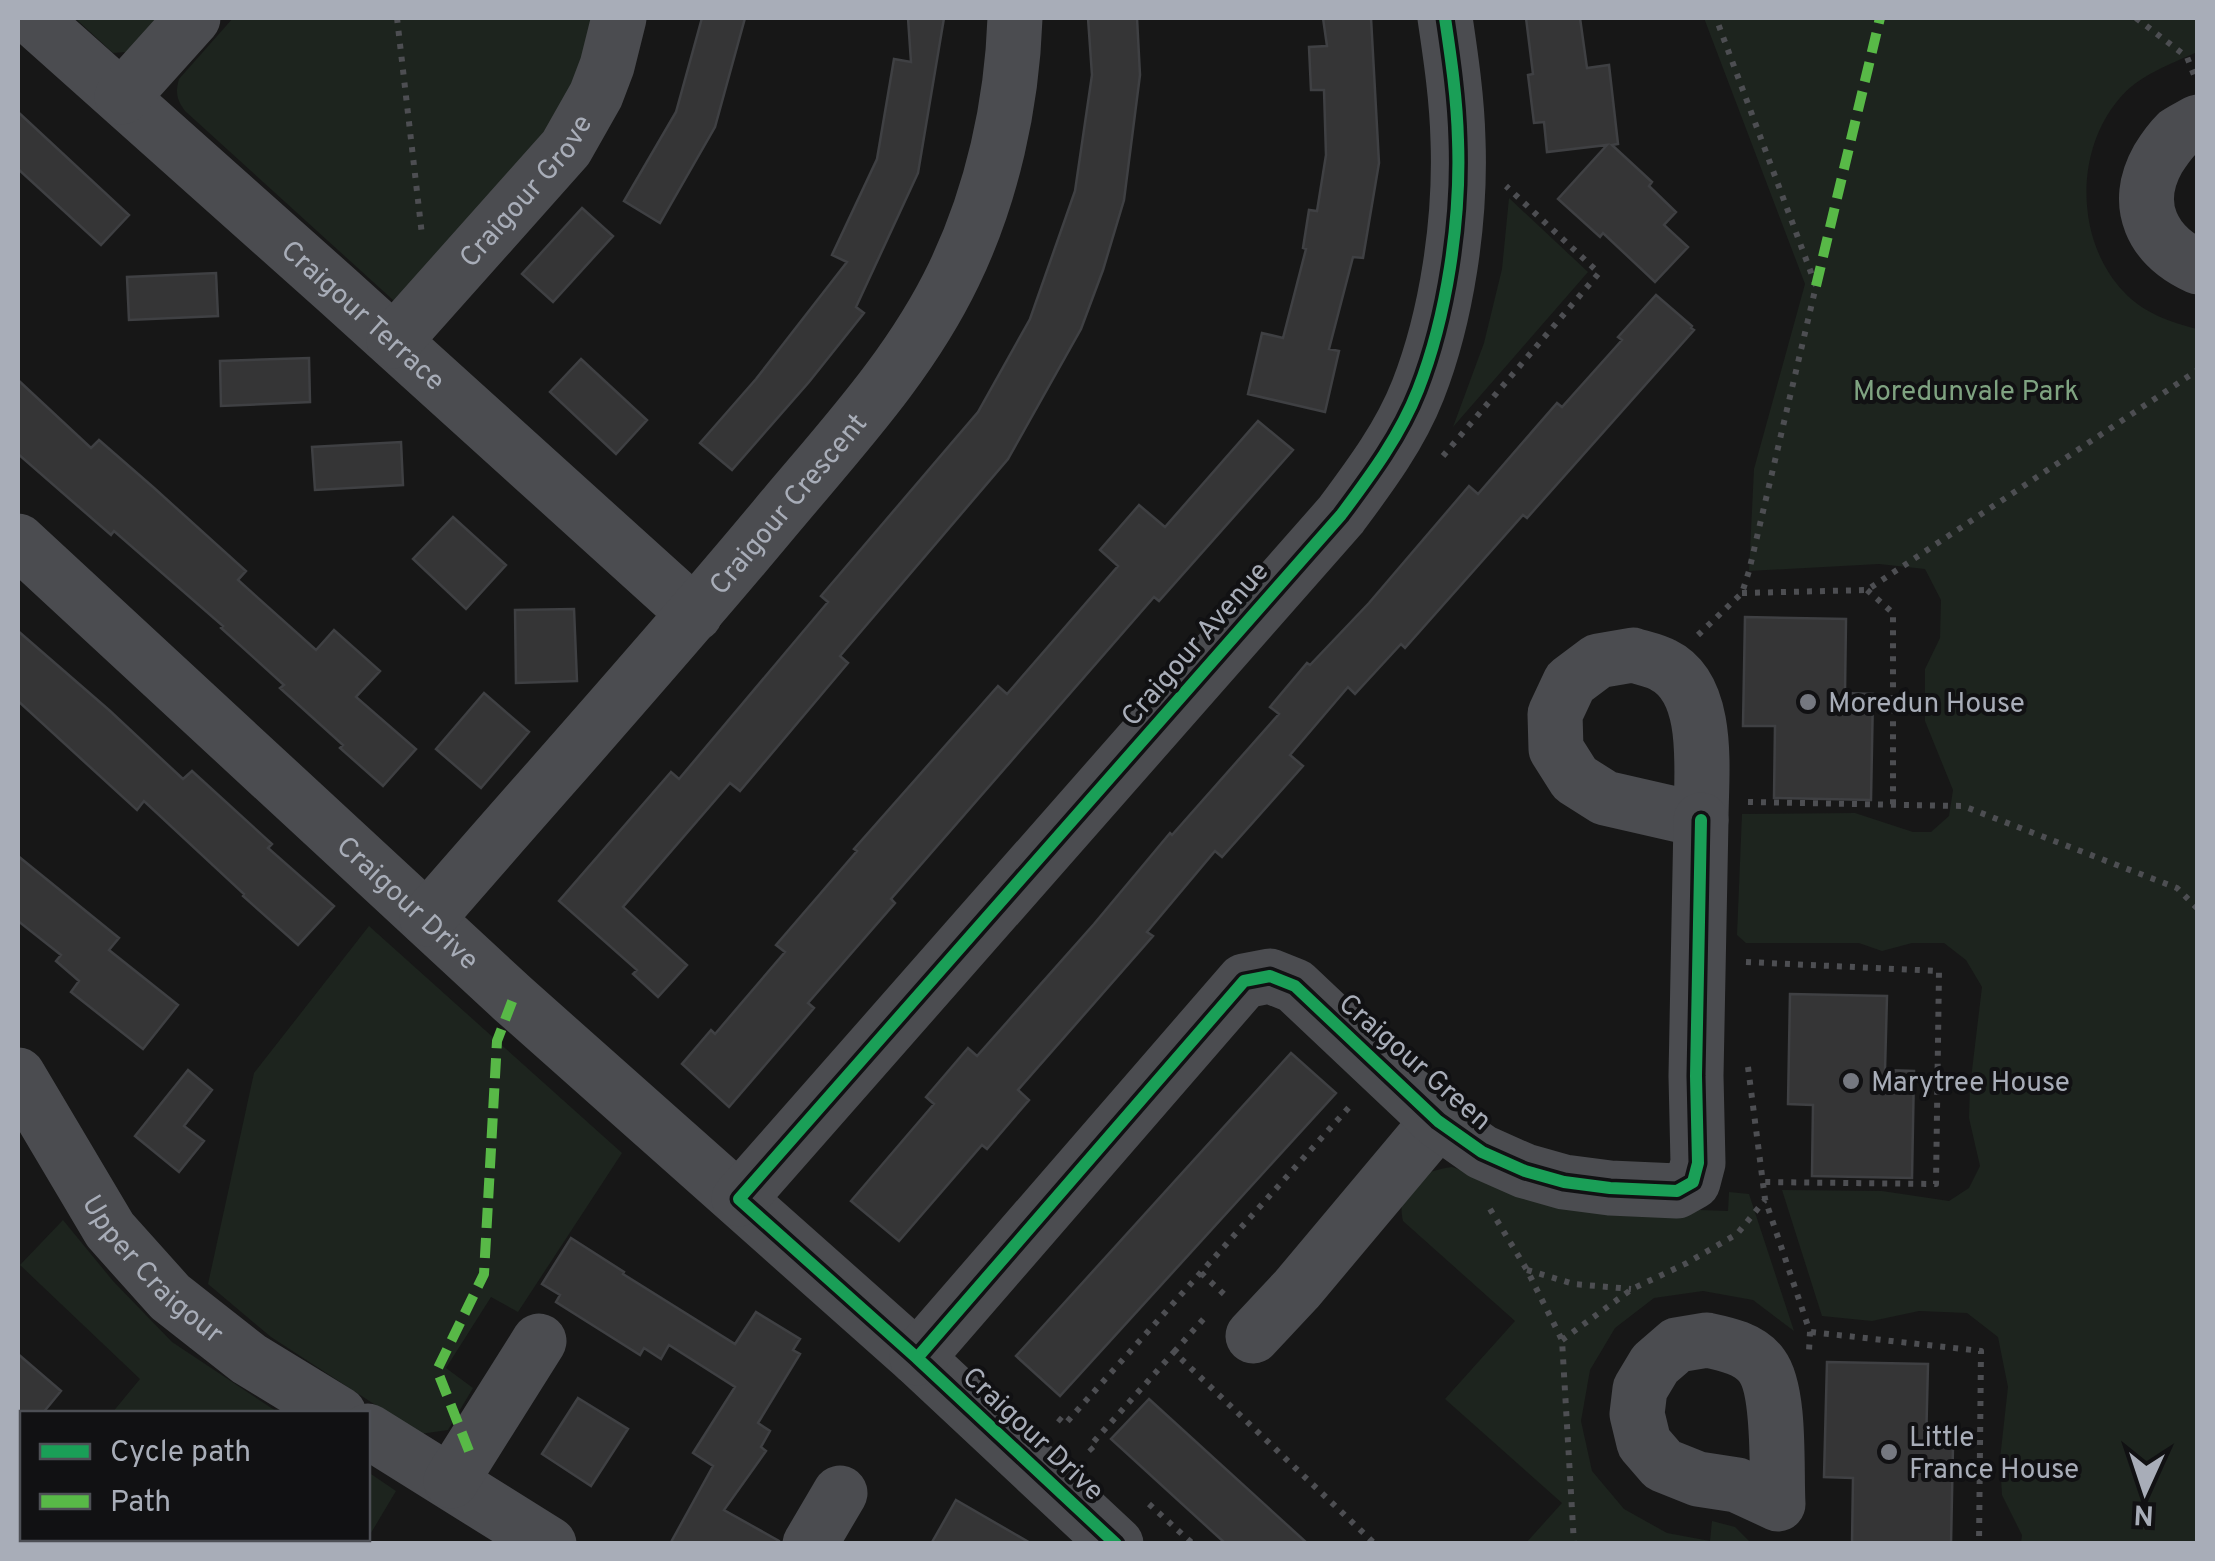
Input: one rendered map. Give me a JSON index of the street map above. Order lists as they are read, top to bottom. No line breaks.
{"streets":{"street":["Craigour Grove","Craigour Terrace","Craigour Crescent","Craigour Avenue","Craigour Drive","Craigour Green","Upper Craigour"]},"crossings":[["Craigour Grove","Craigour Terrace"],["Craigour Terrace","Craigour Crescent"],["Craigour Crescent","Craigour Drive"],["Craigour Avenue","Craigour Drive"],["Craigour Drive","Craigour Green"]],"parks":["Moredunvale Park"],"places":["Moredun House","Marytree House","Little France House"],"legend":["Cycle path","Path"],"north":"bottom"}
